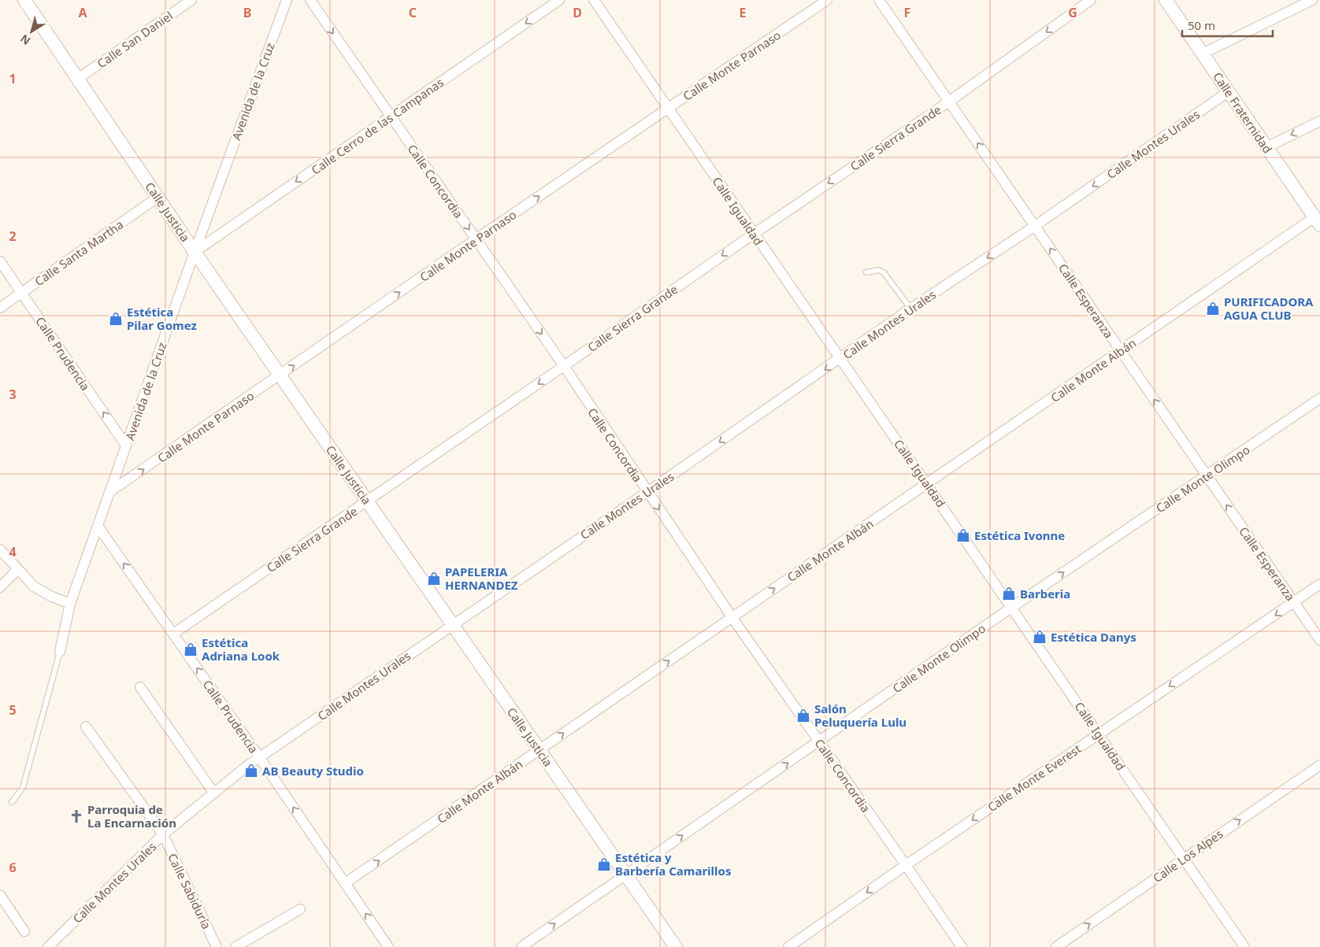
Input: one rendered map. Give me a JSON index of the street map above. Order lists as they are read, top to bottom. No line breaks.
{"streets":{"street":["Calle San Daniel","Calle Monte Parnaso","Avenida de la Cruz","Calle Fraternidad","Calle Cerro de las Campanas","Calle Sierra Grande","Calle Montes Urales","Calle Concordia","Calle Igualdad","Calle Justicia","Calle Santa Martha","Calle Esperanza","Calle Prudencia","Calle Monte Albán","Calle Monte Olimpo","Calle Monte Everest","Calle Los Alpes","Calle Sabiduría"]},"crossings":[["Calle San Daniel","Calle Justicia"],["Calle Monte Parnaso","Avenida de la Cruz"],["Calle Monte Parnaso","Calle Concordia"],["Calle Monte Parnaso","Calle Igualdad"],["Calle Monte Parnaso","Calle Justicia"],["Avenida de la Cruz","Calle Cerro de las Campanas"],["Avenida de la Cruz","Calle Justicia"],["Avenida de la Cruz","Calle Prudencia"],["Calle Fraternidad","Calle Montes Urales"],["Calle Fraternidad","Calle Monte Albán"],["Calle Cerro de las Campanas","Calle Concordia"],["Calle Cerro de las Campanas","Calle Justicia"],["Calle Sierra Grande","Calle Concordia"],["Calle Sierra Grande","Calle Igualdad"],["Calle Sierra Grande","Calle Justicia"],["Calle Sierra Grande","Calle Esperanza"],["Calle Sierra Grande","Calle Prudencia"],["Calle Montes Urales","Calle Concordia"],["Calle Montes Urales","Calle Igualdad"],["Calle Montes Urales","Calle Justicia"],["Calle Montes Urales","Calle Esperanza"],["Calle Montes Urales","Calle Prudencia"],["Calle Montes Urales","Calle Sabiduría"],["Calle Concordia","Calle Monte Albán"],["Calle Concordia","Calle Monte Olimpo"],["Calle Concordia","Calle Monte Everest"],["Calle Igualdad","Calle Monte Albán"],["Calle Igualdad","Calle Monte Olimpo"],["Calle Igualdad","Calle Monte Everest"],["Calle Igualdad","Calle Los Alpes"],["Calle Justicia","Calle Santa Martha"],["Calle Justicia","Calle Monte Albán"],["Calle Justicia","Calle Monte Olimpo"],["Calle Santa Martha","Calle Prudencia"],["Calle Esperanza","Calle Monte Albán"],["Calle Esperanza","Calle Monte Olimpo"],["Calle Esperanza","Calle Monte Everest"],["Calle Prudencia","Calle Monte Albán"]],"one_way":["Calle Monte Parnaso","Calle Cerro de las Campanas","Calle Sierra Grande","Calle Montes Urales","Calle Concordia","Calle Esperanza","Calle Prudencia","Calle Monte Albán","Calle Monte Olimpo","Calle Monte Everest","Calle Los Alpes"],"places":{"shop":["PURIFICADORA AGUA CLUB","Estética Pilar Gomez","Estética Ivonne","PAPELERIA HERNANDEZ","Barberia","Estética Danys","Estética Adriana Look","Salón Peluquería Lulu","AB Beauty Studio","Estética y Barbería Camarillos"],"church":["Parroquia de La Encarnación"]},"scale_bar":"50 m","north":"bottom left","grid":{"columns":["A","B","C","D","E","F","G"],"rows":["1","2","3","4","5","6"]}}
